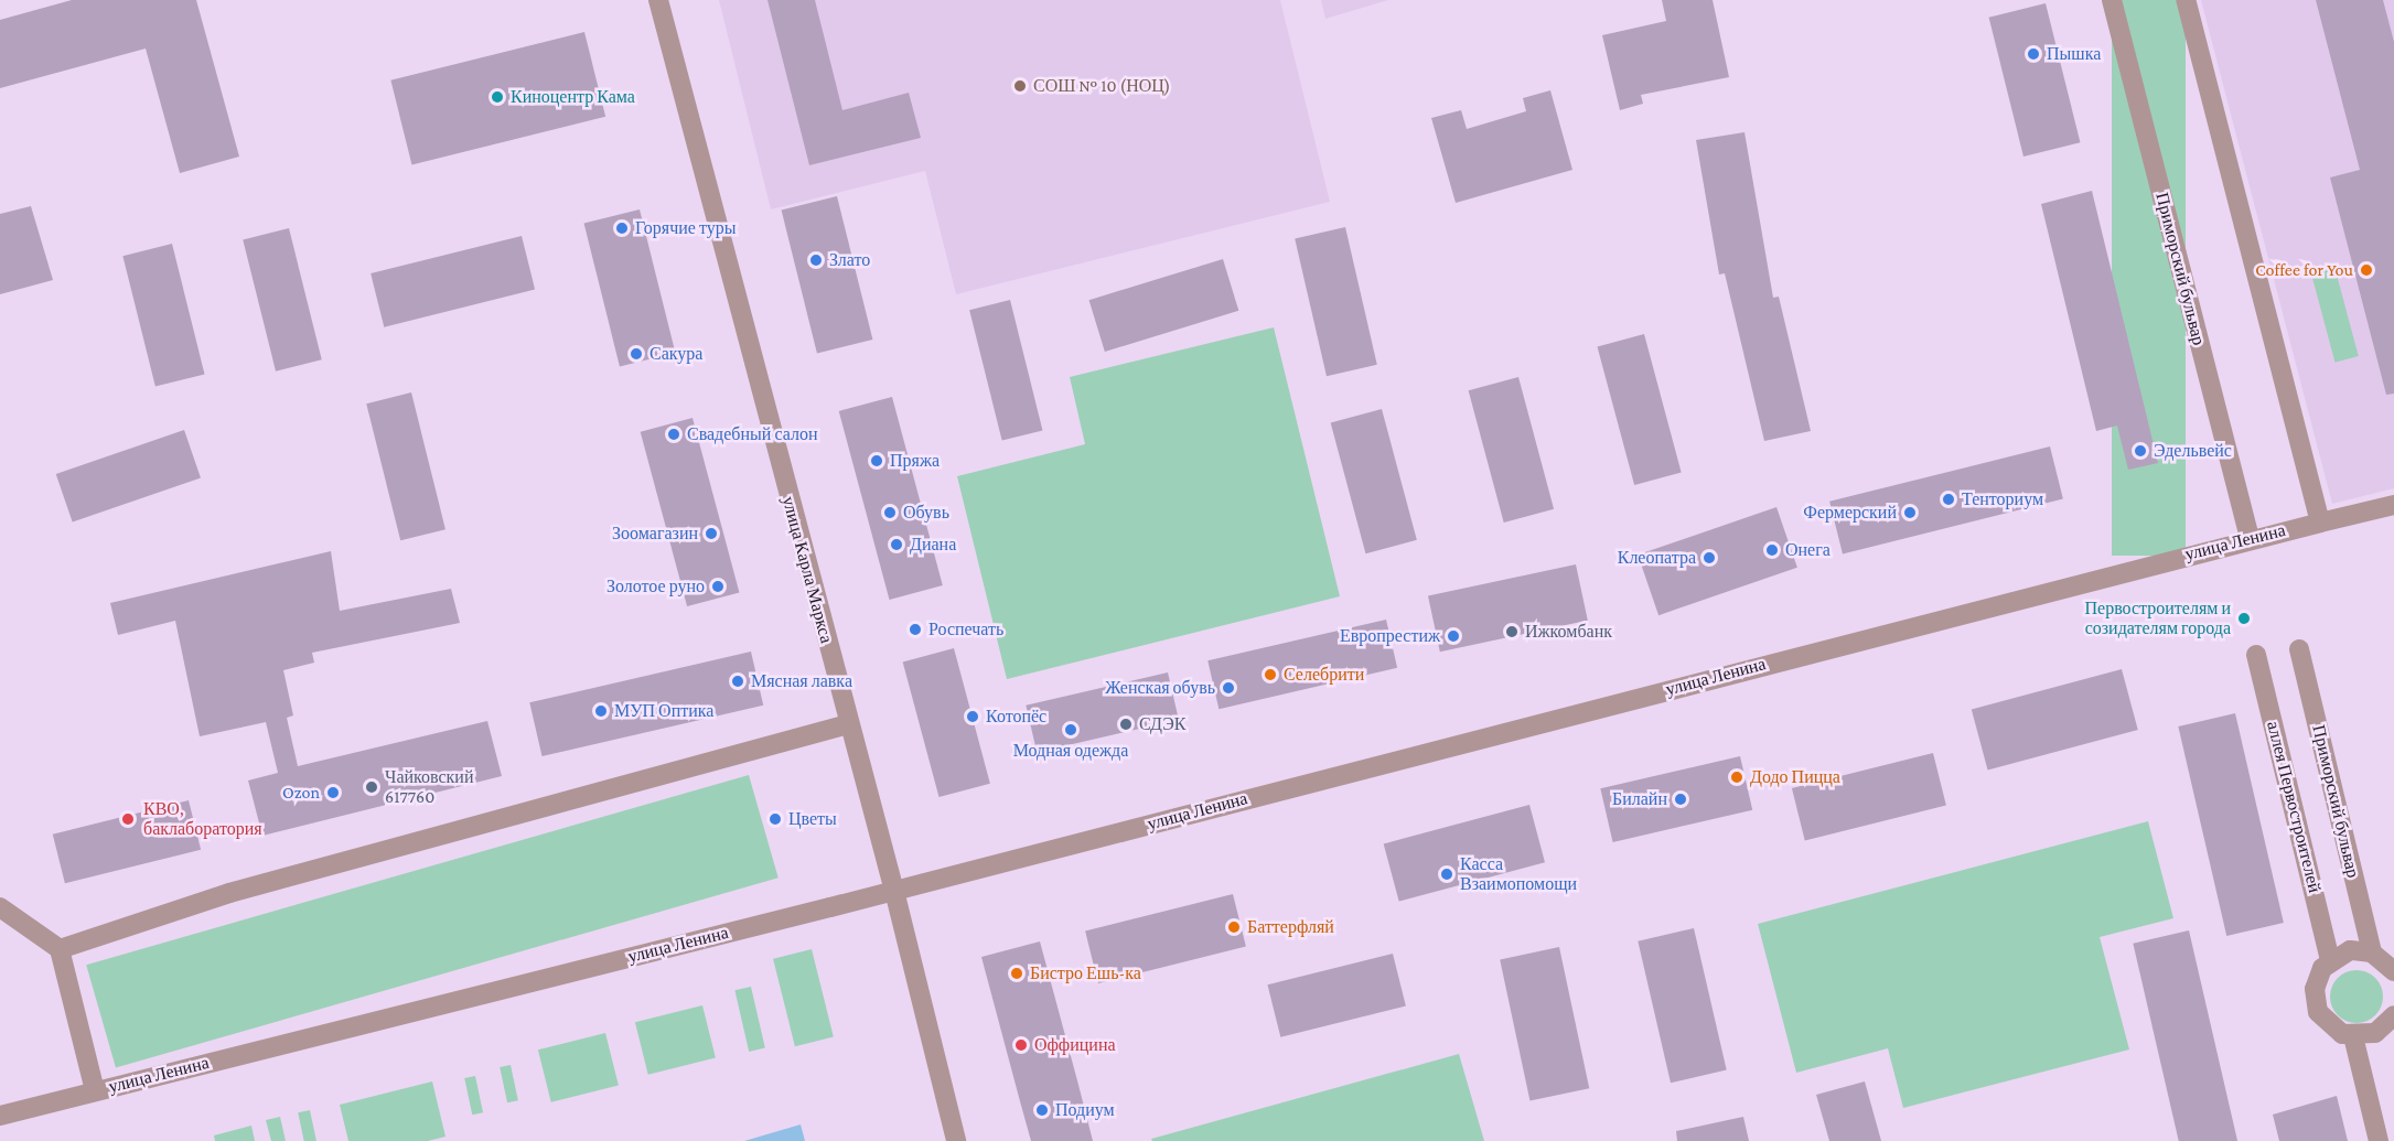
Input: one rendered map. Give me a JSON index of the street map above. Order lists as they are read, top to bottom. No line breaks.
{"streets":{"street":["Приморский бульвар","улица Ленина","улица Карла Маркса","аллея Первостроителей"]},"crossings":[["Приморский бульвар","улица Ленина"],["улица Ленина","улица Карла Маркса"]],"places":["Пышка","СОШ № 10 (НОЦ)","Киноцентр Кама","Горячие туры","Злато","Coffee for You","Сакура","Свадебный салон","Эдельвейс","Пряжа","Тенториум","Обувь","Фермерский","Зоомагазин","Диана","Онега","Клеопатра","Золотое руно","Первостроителям и созидателям города","Роспечать","Ижкомбанк","Европрестиж","Селебрити","Мясная лавка","Женская обувь","МУП Оптика","Котопёс","СДЭК","Модная одежда","Додо Пицца","Чайковский 617760","Ozon","Билайн","КВО, баклаборатория","Цветы","Касса Взаимопомощи","Баттерфляй","Бистро Ешь-ка","Оффицина","Подиум"]}
